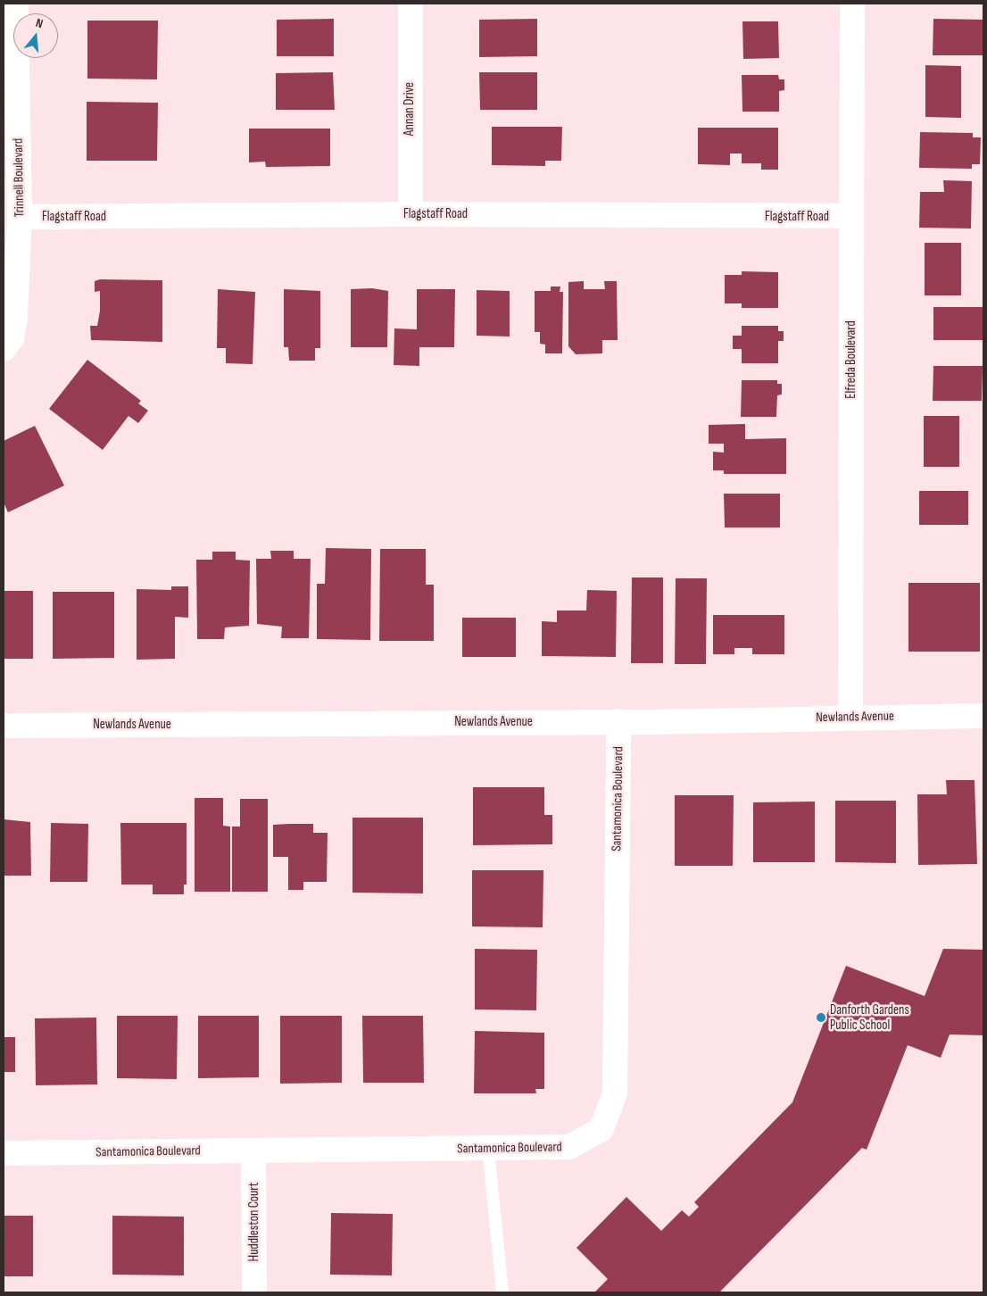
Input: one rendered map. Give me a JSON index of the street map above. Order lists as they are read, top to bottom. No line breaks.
{"streets":{"street":["Annan Drive","Trinnell Boulevard","Flagstaff Road","Elfreda Boulevard","Newlands Avenue","Santamonica Boulevard","Huddleston Court"]},"crossings":[["Annan Drive","Flagstaff Road"],["Trinnell Boulevard","Flagstaff Road"],["Flagstaff Road","Elfreda Boulevard"],["Elfreda Boulevard","Newlands Avenue"],["Newlands Avenue","Santamonica Boulevard"],["Santamonica Boulevard","Huddleston Court"]],"places":["Danforth Gardens Public School"],"north":"top"}
